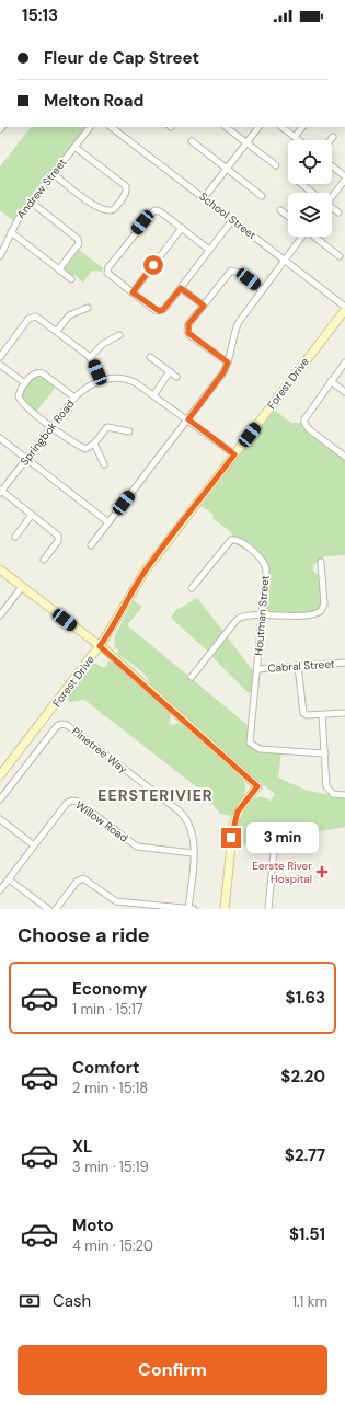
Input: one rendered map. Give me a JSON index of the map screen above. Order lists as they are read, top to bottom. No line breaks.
{"streets":{"street":["Andrew Street","School Street","Forest Drive","Springbok Road","Houtman Street","Cabral Street","Pinetree Way","Willow Road"]},"crossings":[["School Street","Forest Drive"],["Forest Drive","Springbok Road"],["Houtman Street","Cabral Street"],["Pinetree Way","Willow Road"]],"districts":["EERSTERIVIER"],"places":{"health":["Eerste River Hospital"]},"page":{"status":"15:13","banner":["Fleur de Cap Street","Melton Road"],"bubble":"3 min","heading":"Choose a ride","list":[{"name":"Economy","note":"1 min · 15:17","value":"$1.63"},{"name":"Comfort","note":"2 min · 15:18","value":"$2.20"},{"name":"XL","note":"3 min · 15:19","value":"$2.77"},{"name":"Moto","note":"4 min · 15:20","value":"$1.51"}],"pay":["Cash","1.1 km"],"buttons":"Confirm"}}
